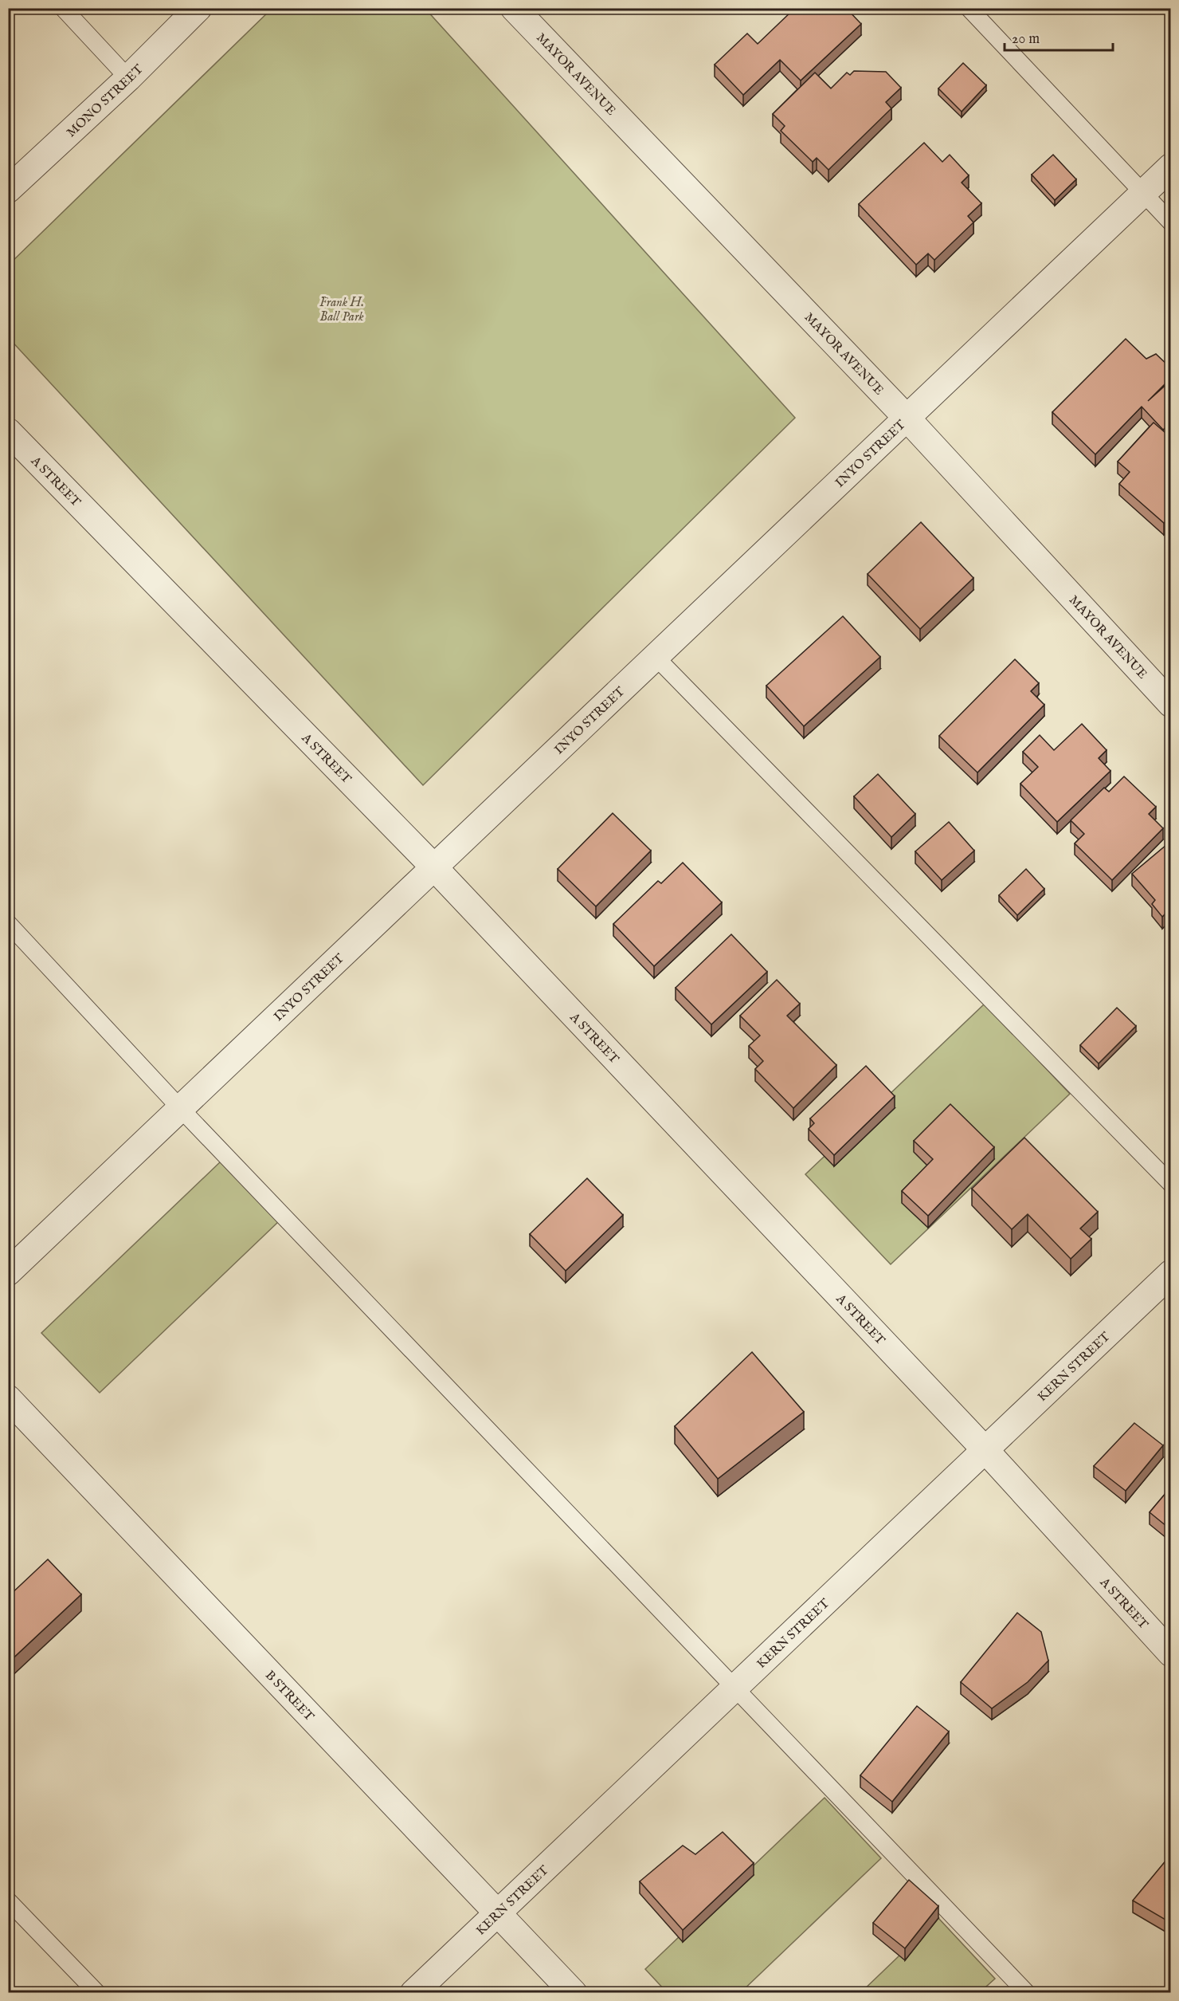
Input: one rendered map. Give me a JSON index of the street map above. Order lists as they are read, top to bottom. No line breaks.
{"streets":{"street":["MAYOR AVENUE","MONO STREET","INYO STREET","A STREET","KERN STREET","B STREET"]},"crossings":[["MAYOR AVENUE","INYO STREET"],["INYO STREET","A STREET"],["A STREET","KERN STREET"],["KERN STREET","B STREET"]],"parks":["Frank H. Ball Park"],"scale_bar":"20 m"}
